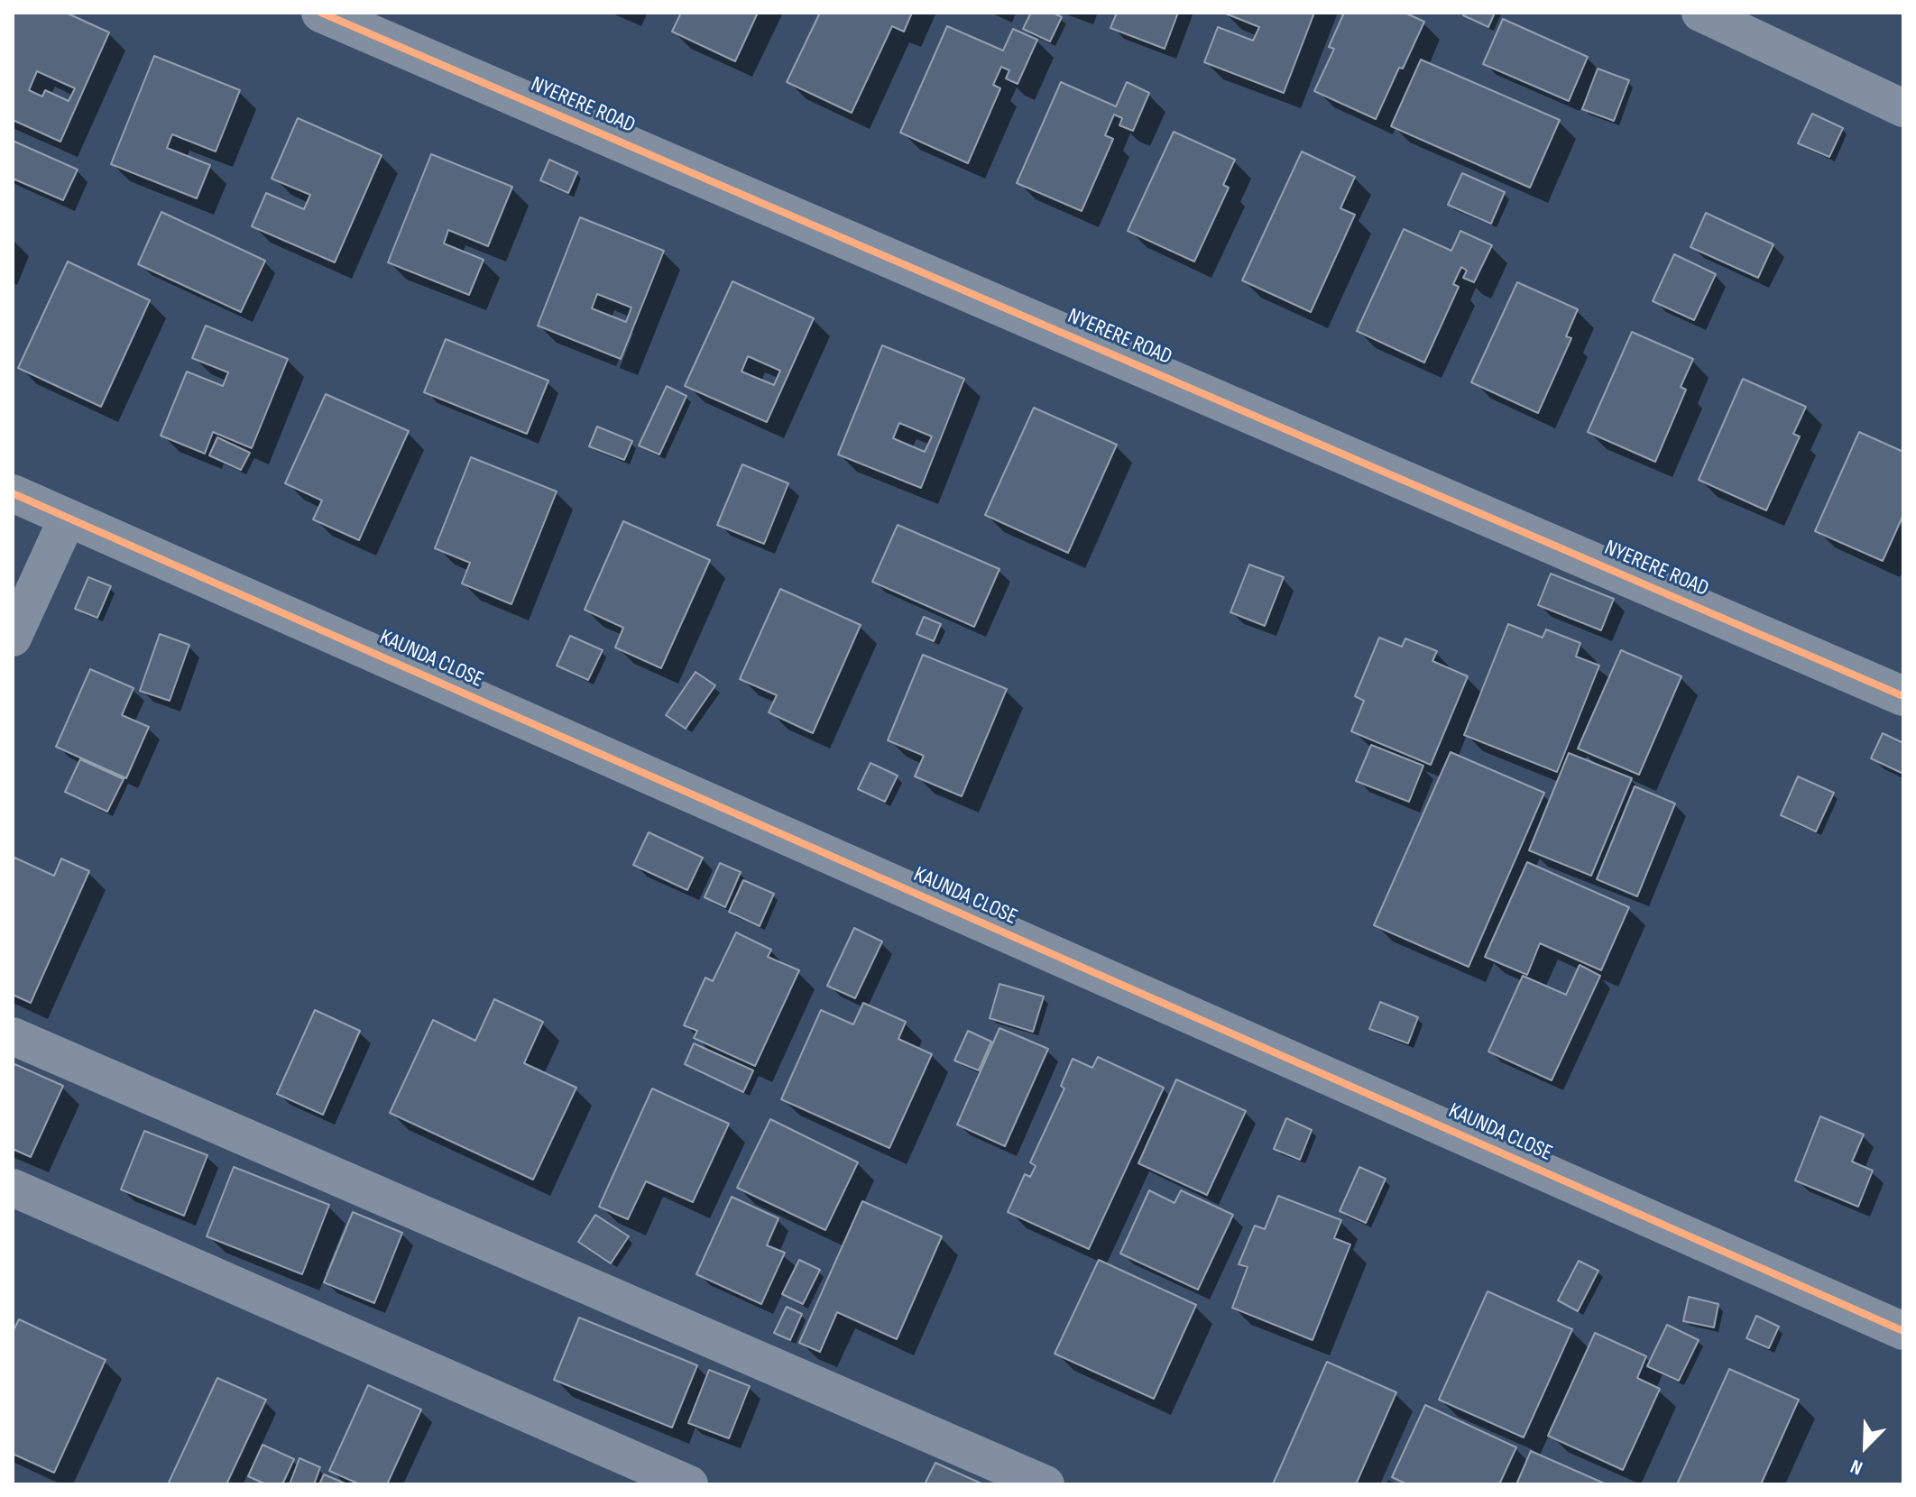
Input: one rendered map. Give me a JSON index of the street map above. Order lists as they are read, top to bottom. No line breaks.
{"streets":{"street":["NYERERE ROAD","KAUNDA CLOSE"]},"north":"bottom left"}
